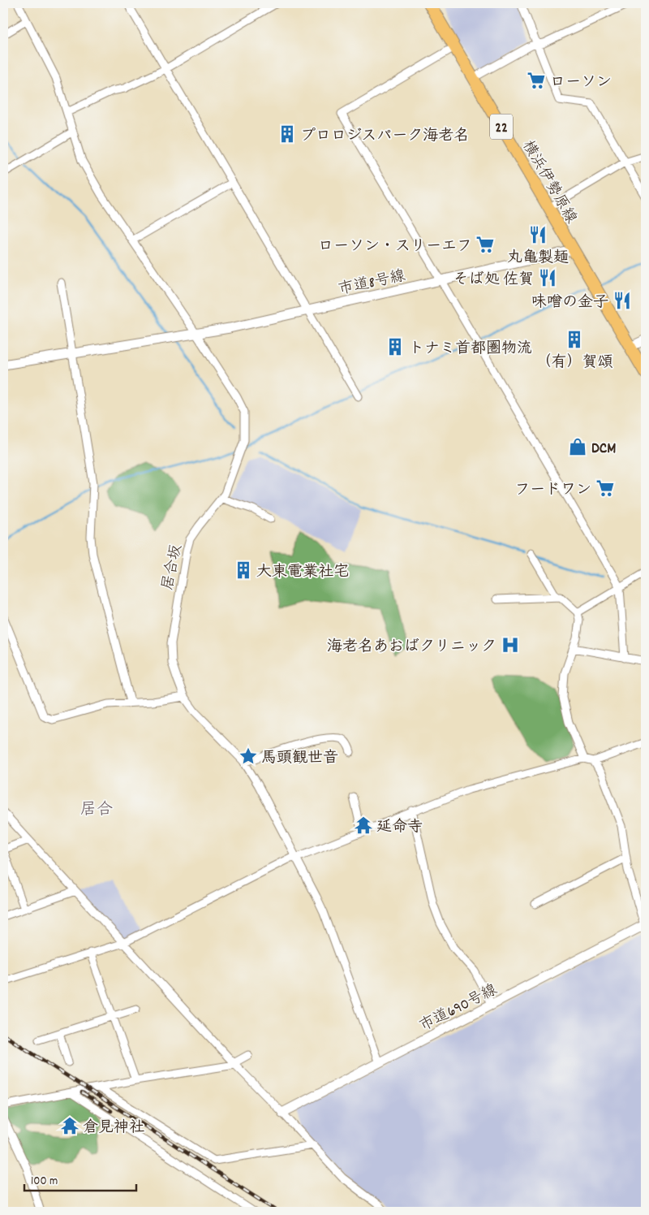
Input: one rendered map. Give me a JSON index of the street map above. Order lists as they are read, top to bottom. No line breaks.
{"streets":{"main road":["22","横浜伊勢原線"],"street":["市道8号線","居合坂","市道690号線"]},"crossings":[["横浜伊勢原線","市道8号線"],["市道8号線","居合坂"]],"districts":["居合"],"places":{"supermarket":["ローソン","ローソン・スリーエフ","フードワン"],"building":["プロロジスパーク海老名","（有）賀頌","トナミ首都圏物流","大東電業社宅"],"restaurant":["丸亀製麺","そば処 佐賀","味噌の金子"],"shop":["DCM"],"hospital":["海老名あおばクリニック"],"place":["馬頭観世音"],"temple":["延命寺","倉見神社"]},"scale_bar":"100 m"}
